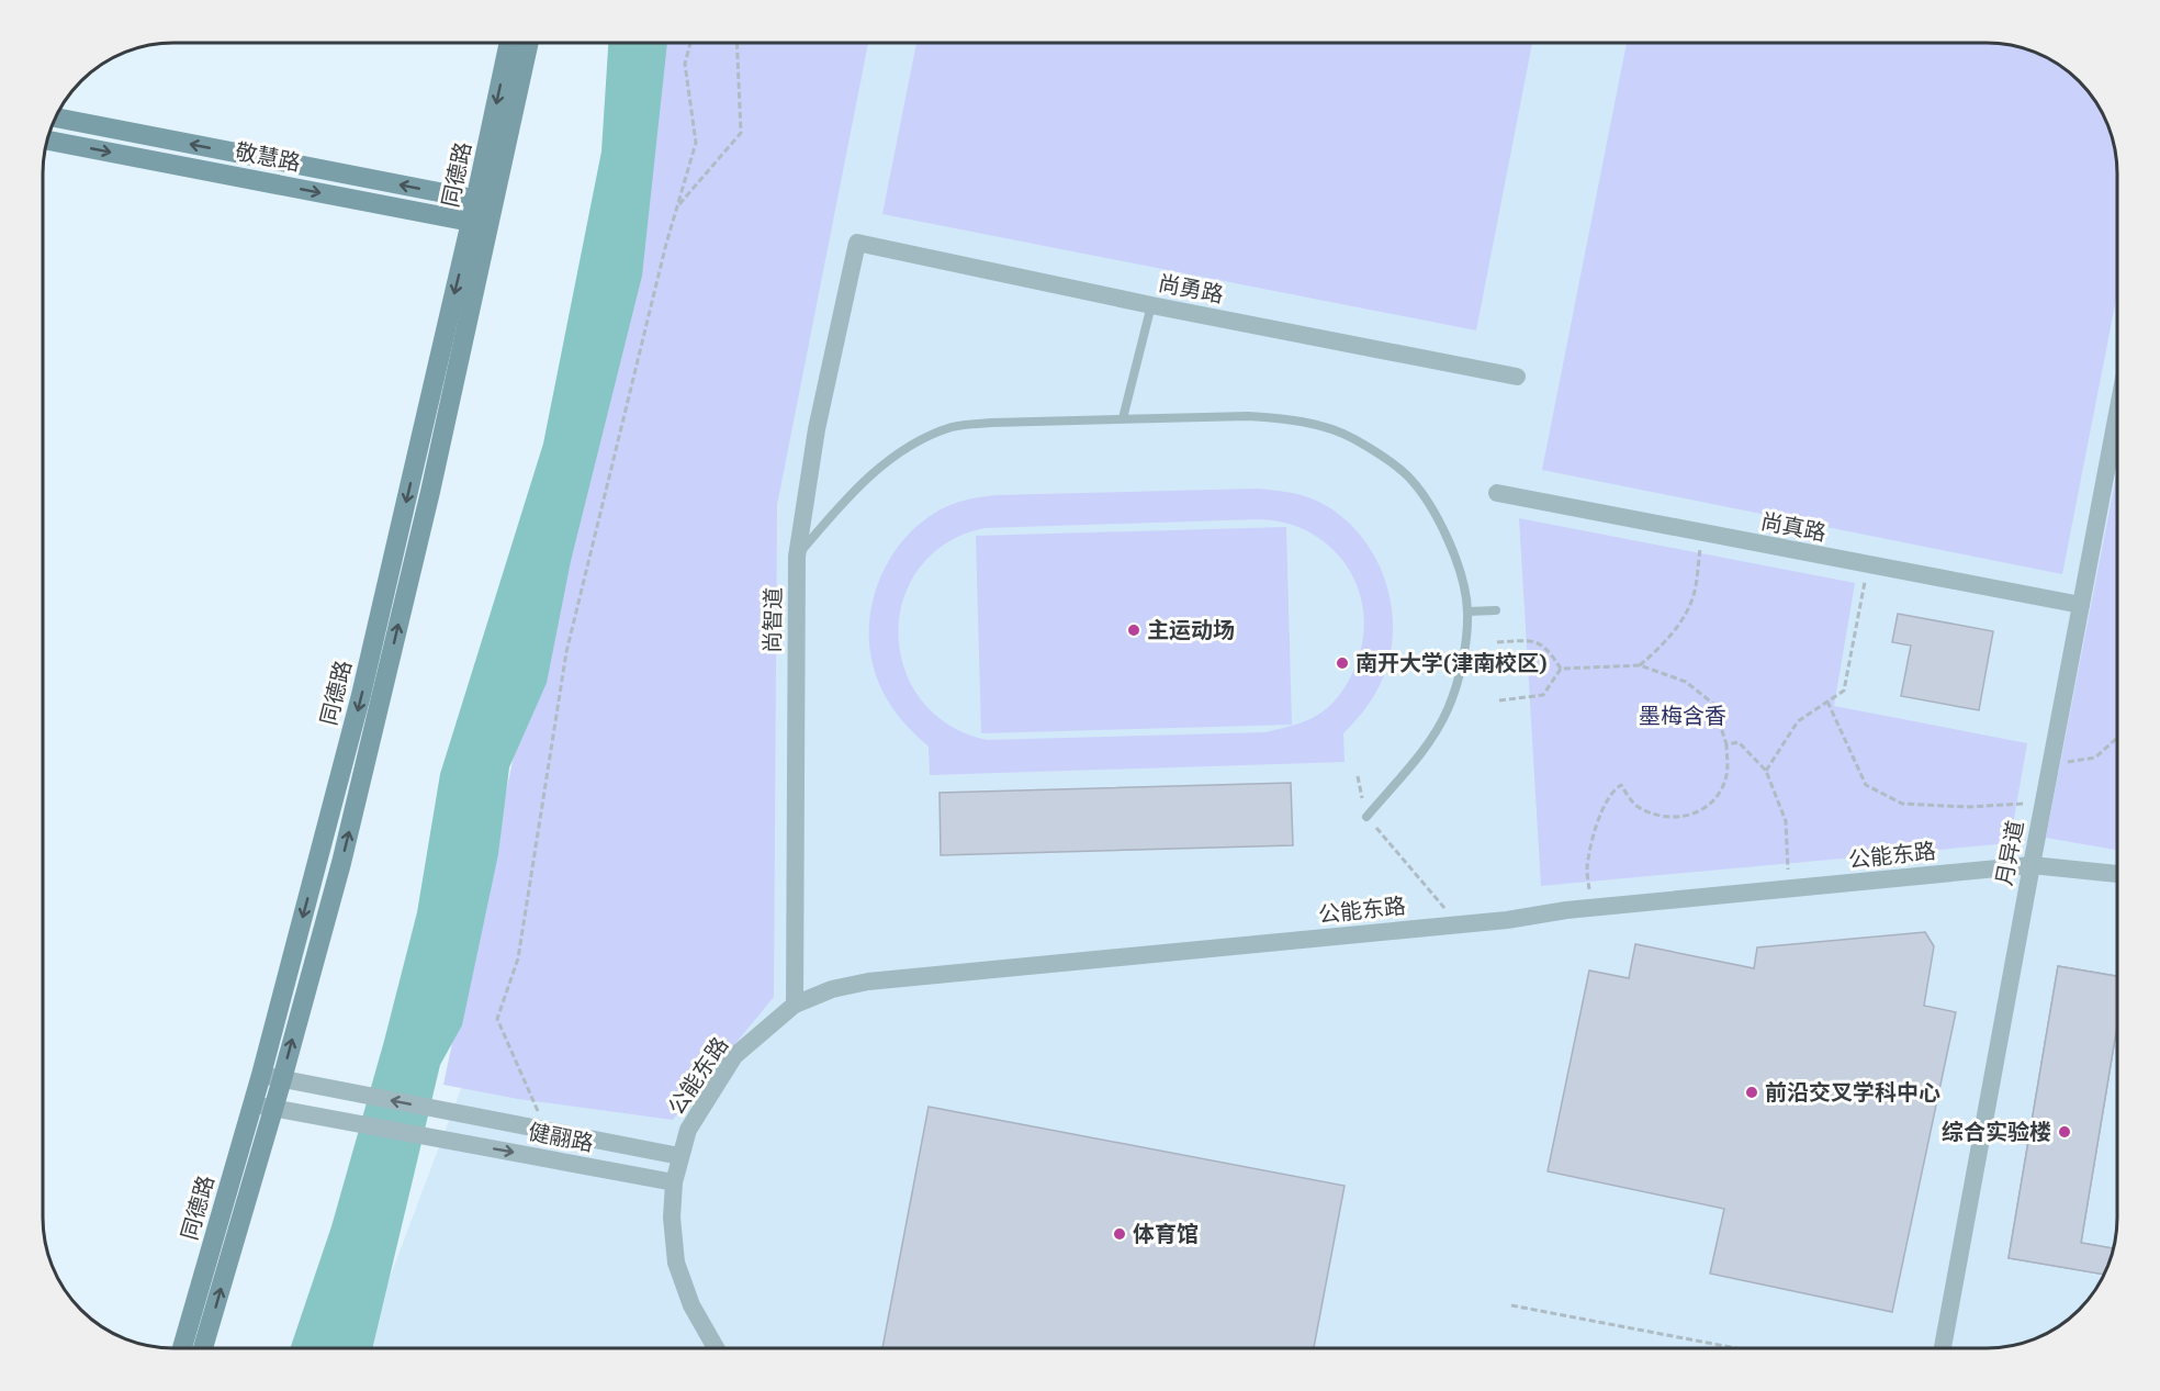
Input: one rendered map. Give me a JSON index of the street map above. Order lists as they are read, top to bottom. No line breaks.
{"streets":{"main road":["敬慧路","同德路"],"street":["尚勇路","尚真路","尚智道","月异道","公能东路","健翮路"]},"crossings":[["敬慧路","同德路"],["同德路","健翮路"],["尚勇路","尚智道"],["尚真路","月异道"],["尚智道","公能东路"],["月异道","公能东路"],["公能东路","健翮路"]],"parks":["墨梅含香"],"places":["主运动场","南开大学(津南校区)","前沿交叉学科中心","综合实验楼","体育馆"]}
